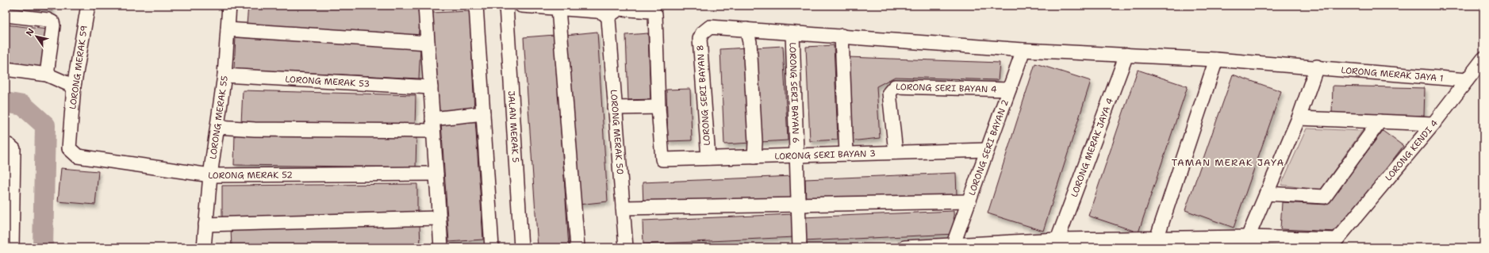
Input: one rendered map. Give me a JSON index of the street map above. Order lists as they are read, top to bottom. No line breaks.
{"streets":{"street":["LORONG MERAK 59","LORONG MERAK JAYA 1","LORONG MERAK 53","LORONG SERI BAYAN 4","LORONG SERI BAYAN 6","LORONG SERI BAYAN 8","LORONG MERAK 55","JALAN MERAK 5","LORONG MERAK 50","LORONG SERI BAYAN 2","LORONG MERAK JAYA 4","LORONG KENDI 4","LORONG SERI BAYAN 3","LORONG MERAK 52"]},"crossings":[["LORONG MERAK 59","LORONG MERAK 52"],["LORONG MERAK JAYA 1","LORONG SERI BAYAN 6"],["LORONG MERAK JAYA 1","LORONG SERI BAYAN 8"],["LORONG MERAK JAYA 1","LORONG SERI BAYAN 2"],["LORONG MERAK JAYA 1","LORONG MERAK JAYA 4"],["LORONG MERAK JAYA 1","LORONG KENDI 4"],["LORONG MERAK 53","LORONG MERAK 55"],["LORONG SERI BAYAN 4","LORONG SERI BAYAN 2"],["LORONG SERI BAYAN 4","LORONG SERI BAYAN 3"],["LORONG SERI BAYAN 6","LORONG SERI BAYAN 3"],["LORONG SERI BAYAN 8","LORONG SERI BAYAN 3"],["LORONG MERAK 55","LORONG MERAK 52"],["LORONG SERI BAYAN 2","LORONG SERI BAYAN 3"]],"districts":["TAMAN MERAK JAYA"],"north":"top left"}
